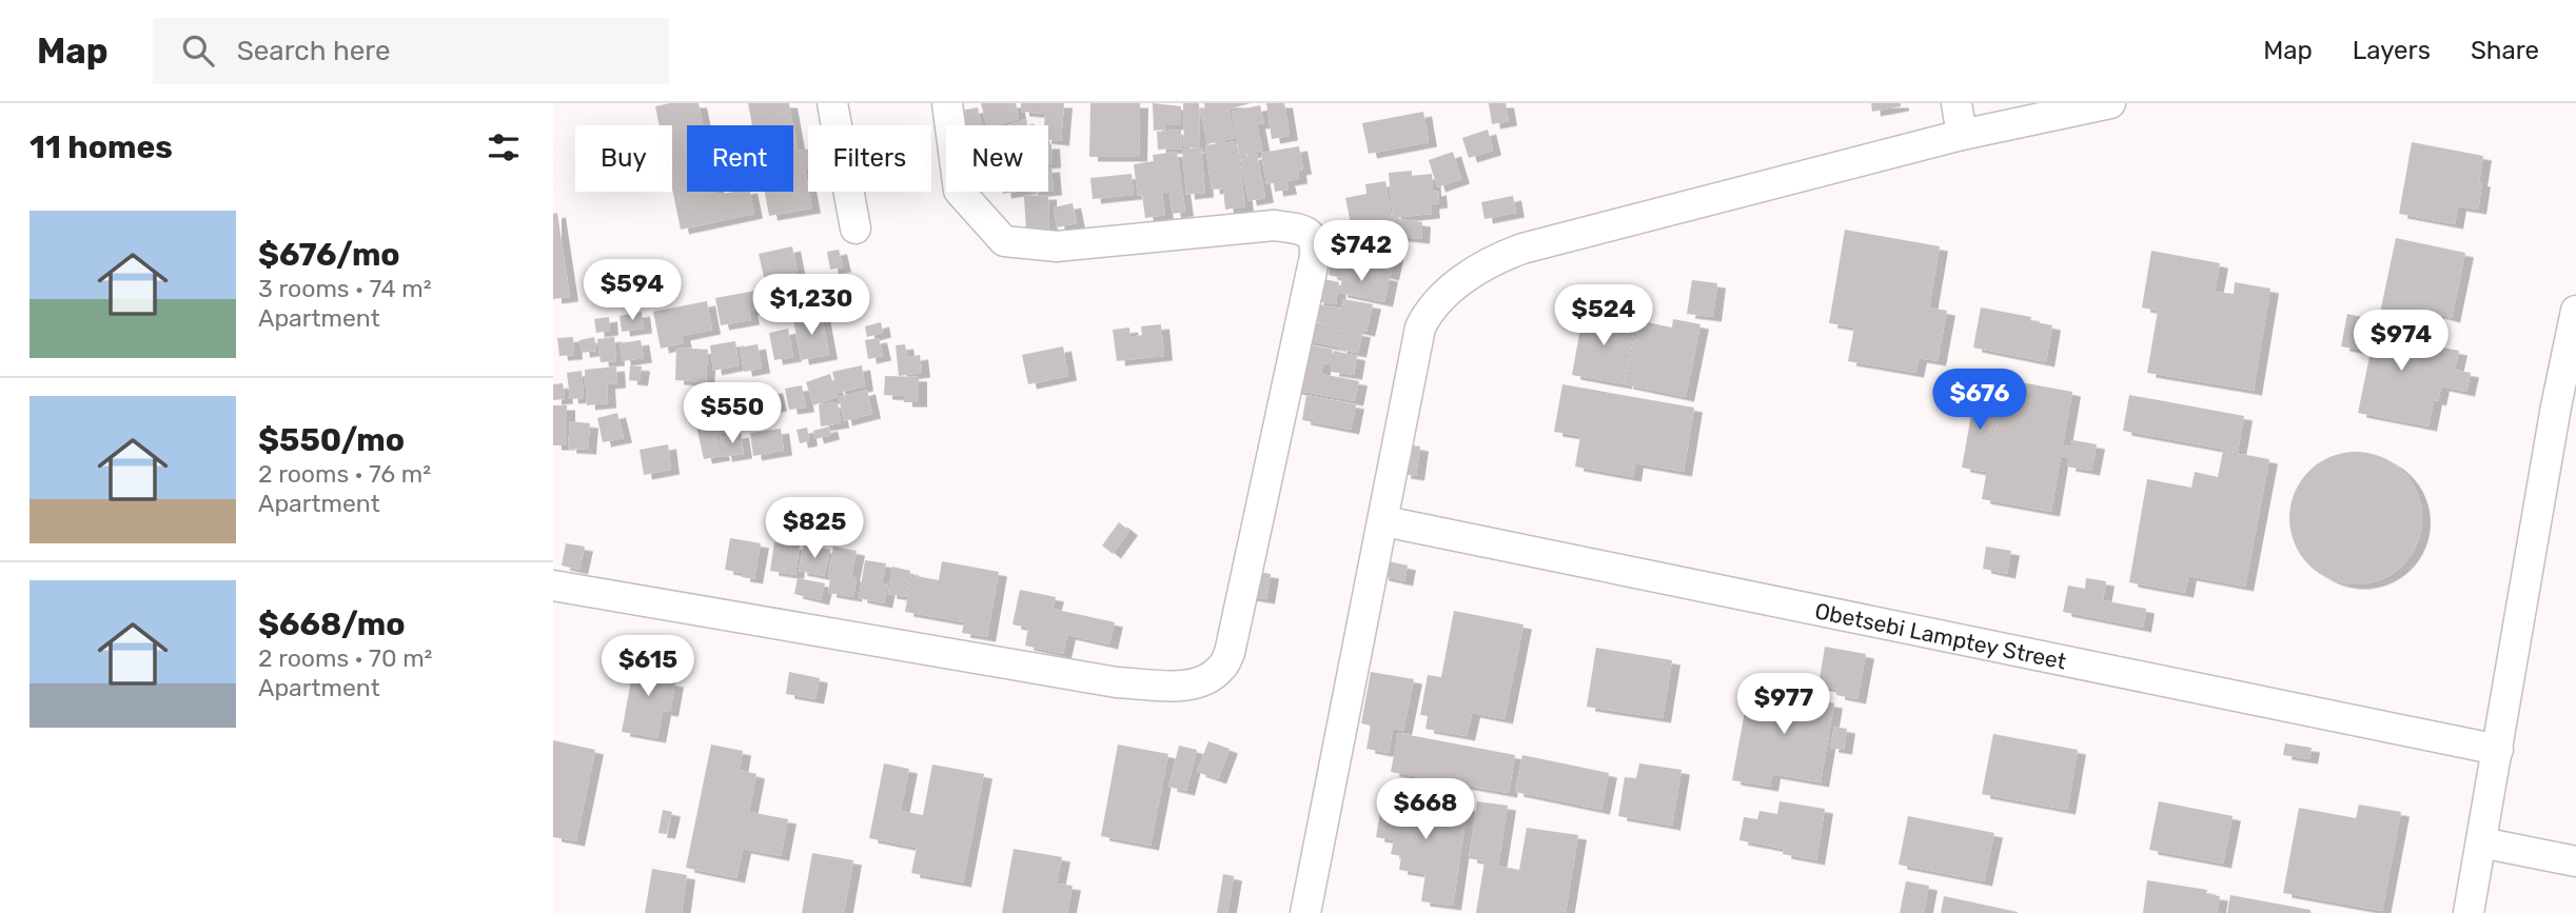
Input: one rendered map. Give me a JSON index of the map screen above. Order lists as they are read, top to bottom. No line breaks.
{"streets":{"street":["Obetsebi Lamptey Street"]},"page":{"header":"Map","search":"Search here","nav":["Map","Layers","Share"],"heading":"11 homes","chip":["Buy","Rent","Filters","New"],"list":[{"name":"$676/mo","note":"3 rooms · 74 m² · Apartment"},{"name":"$550/mo","note":"2 rooms · 76 m² · Apartment"},{"name":"$668/mo","note":"2 rooms · 70 m² · Apartment"}],"price":["$742","$594","$1,230","$524","$974","$676","$550","$825","$615","$977","$668"]}}
